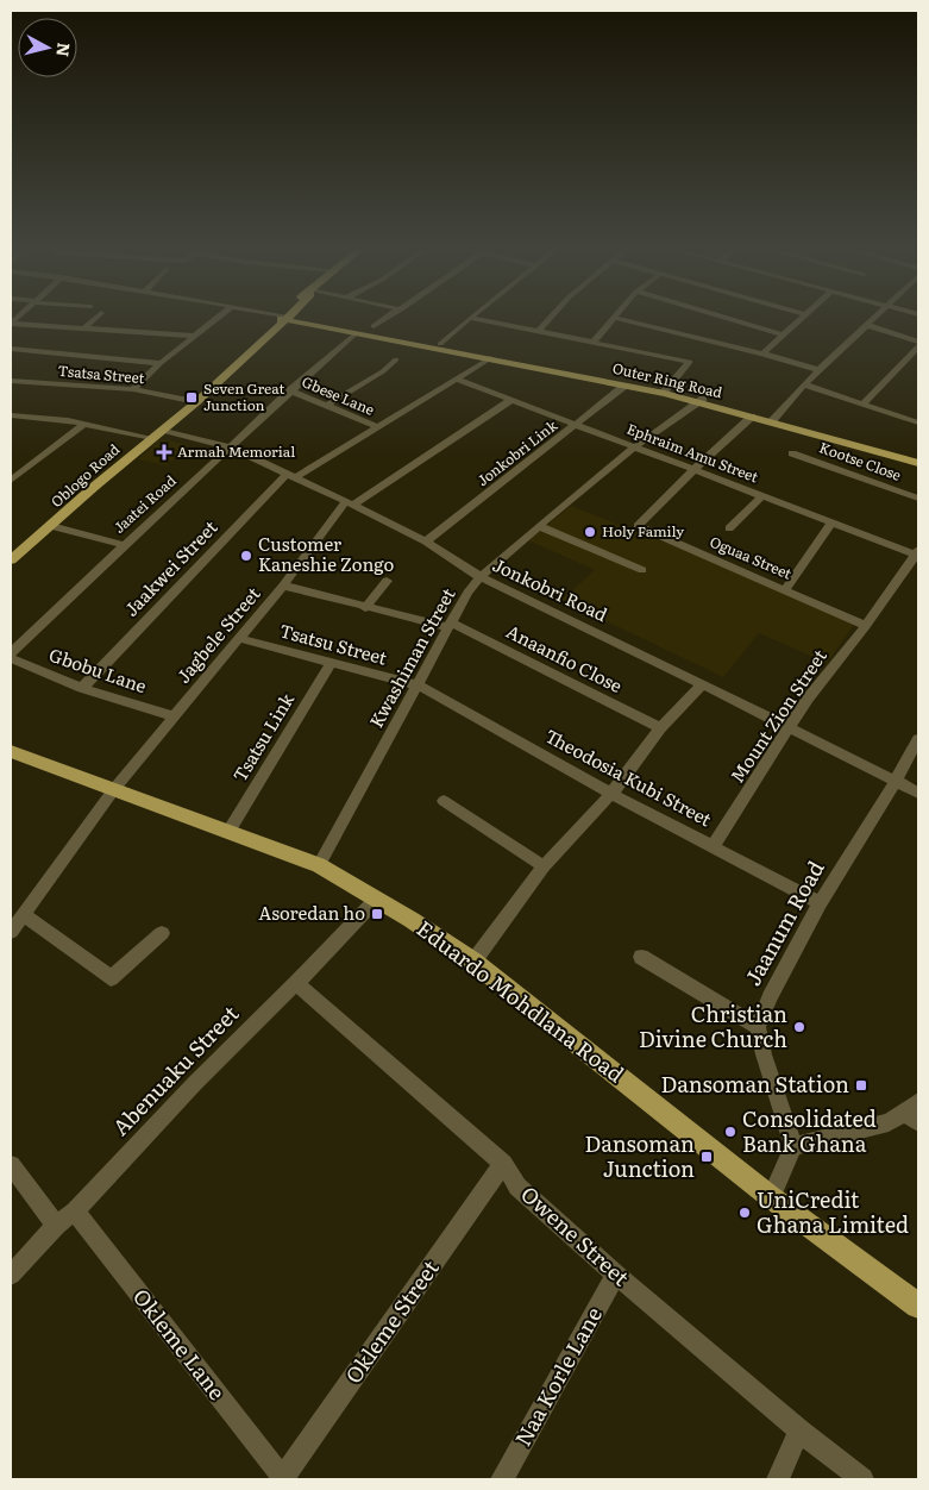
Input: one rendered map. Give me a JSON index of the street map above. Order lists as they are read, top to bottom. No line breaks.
{"streets":{"main road":["Outer Ring Road","Oblogo Road","Eduardo Mohdlana Road"],"street":["Tsatsa Street","Gbese Lane","Jonkobri Link","Ephraim Amu Street","Kootse Close","Jaatei Road","Oguaa Street","Jaakwei Street","Jonkobri Road","Jagbele Street","Tsatsu Street","Kwashiman Street","Anaanfio Close","Gbobu Lane","Mount Zion Street","Tsatsu Link","Theodosia Kubi Street","Jaanum Road","Abenuaku Street","Owene Street","Okleme Street","Okleme Lane","Naa Korle Lane"]},"crossings":[["Tsatsa Street","Oblogo Road"],["Outer Ring Road","Jonkobri Link"],["Outer Ring Road","Jaatei Road"],["Outer Ring Road","Oguaa Street"],["Outer Ring Road","Jaakwei Street"],["Outer Ring Road","Kwashiman Street"],["Gbese Lane","Jaatei Road"],["Gbese Lane","Jaakwei Street"],["Jonkobri Link","Ephraim Amu Street"],["Jonkobri Link","Jonkobri Road"],["Ephraim Amu Street","Oguaa Street"],["Ephraim Amu Street","Jaakwei Street"],["Ephraim Amu Street","Jagbele Street"],["Ephraim Amu Street","Kwashiman Street"],["Ephraim Amu Street","Mount Zion Street"],["Oblogo Road","Jonkobri Road"],["Jaatei Road","Jonkobri Road"],["Jaatei Road","Gbobu Lane"],["Oguaa Street","Mount Zion Street"],["Jaakwei Street","Jonkobri Road"],["Jaakwei Street","Gbobu Lane"],["Jonkobri Road","Jagbele Street"],["Jonkobri Road","Kwashiman Street"],["Jonkobri Road","Mount Zion Street"],["Jonkobri Road","Jaanum Road"],["Jagbele Street","Tsatsu Street"],["Jagbele Street","Anaanfio Close"],["Jagbele Street","Gbobu Lane"],["Jagbele Street","Eduardo Mohdlana Road"],["Tsatsu Street","Kwashiman Street"],["Tsatsu Street","Tsatsu Link"],["Tsatsu Street","Theodosia Kubi Street"],["Kwashiman Street","Anaanfio Close"],["Kwashiman Street","Theodosia Kubi Street"],["Kwashiman Street","Eduardo Mohdlana Road"],["Mount Zion Street","Theodosia Kubi Street"],["Tsatsu Link","Eduardo Mohdlana Road"],["Theodosia Kubi Street","Jaanum Road"],["Eduardo Mohdlana Road","Abenuaku Street"],["Abenuaku Street","Owene Street"],["Abenuaku Street","Okleme Lane"],["Owene Street","Okleme Street"],["Owene Street","Naa Korle Lane"],["Okleme Street","Okleme Lane"]],"places":{"transit":["Seven Great Junction","Asoredan ho","Dansoman Station","Dansoman Junction"],"health":["Armah Memorial"],"other":["Holy Family","Customer Kaneshie Zongo","Christian Divine Church","Consolidated Bank Ghana","UniCredit Ghana Limited"]},"north":"right"}
